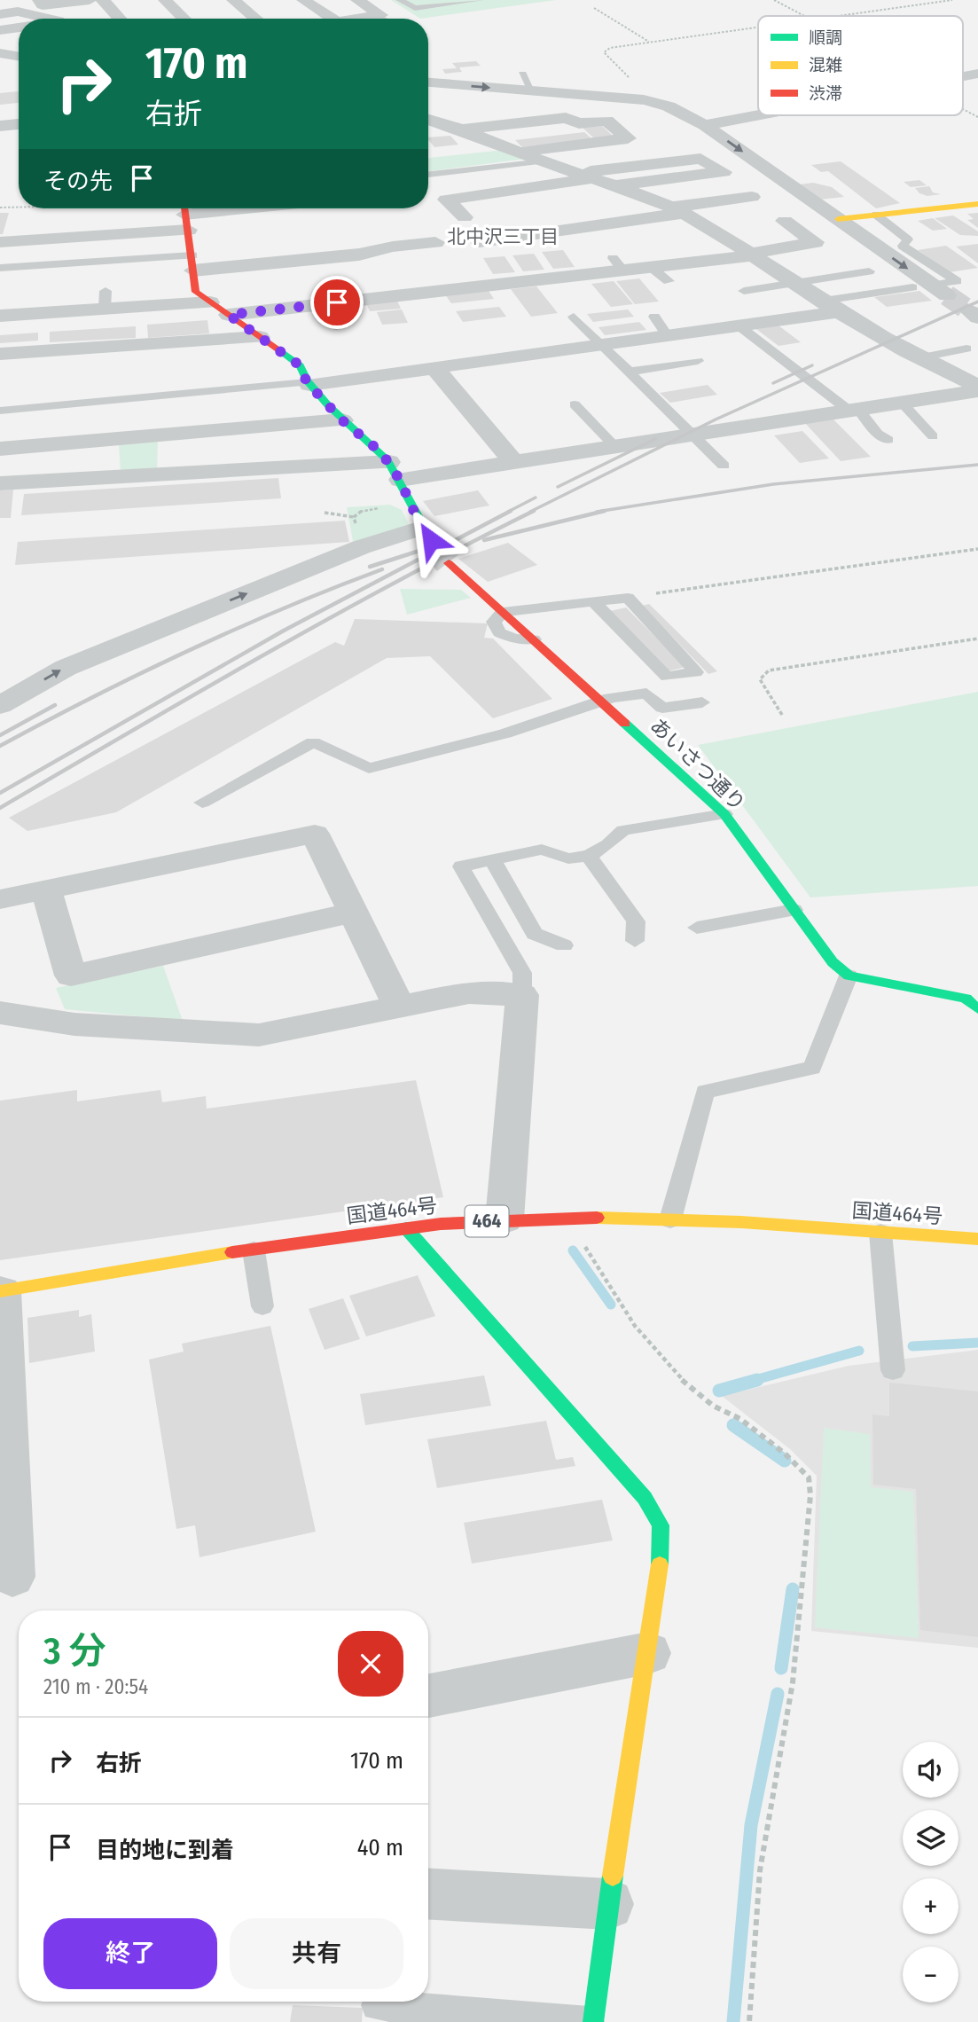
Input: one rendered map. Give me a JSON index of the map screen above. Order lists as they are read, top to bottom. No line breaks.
{"streets":{"main road":["あいさつ通り","国道464号","464"]},"districts":["北中沢三丁目"],"legend":["順調","混雑","渋滞"],"page":{"turn":["170 m","右折"],"then":"その先","heading":["3 分","210 m · 20:54"],"list":[{"name":"右折","value":"170 m"},{"name":"目的地に到着","value":"40 m"}],"map_buttons":["+","−"],"buttons":["終了","共有"]}}
